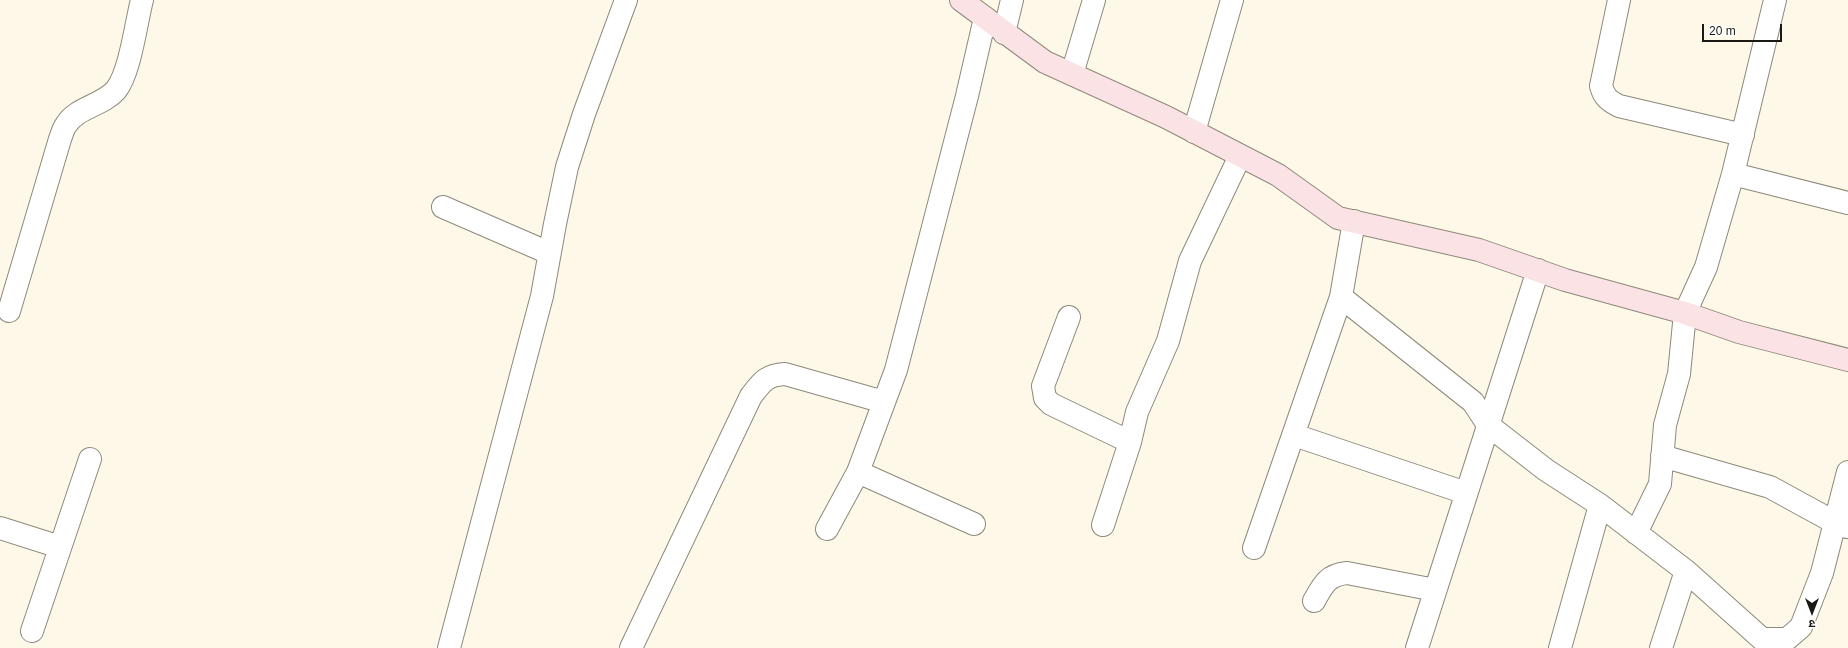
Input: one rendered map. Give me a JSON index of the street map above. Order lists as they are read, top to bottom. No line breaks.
{"scale_bar":"20 m","north":"bottom"}
